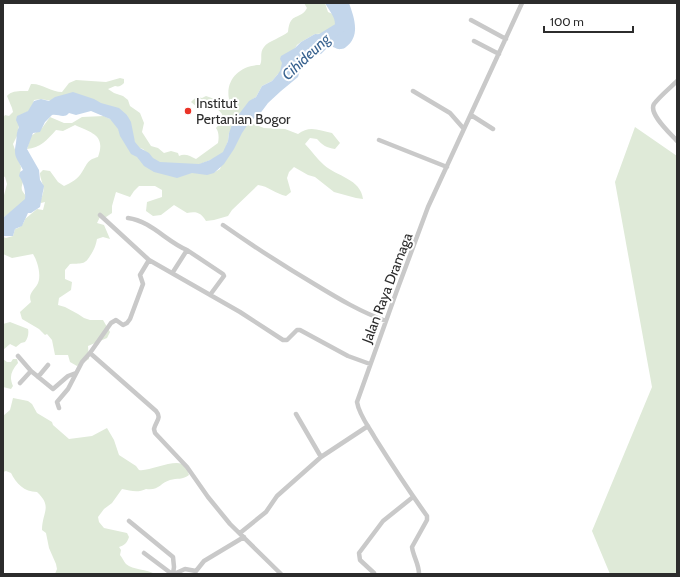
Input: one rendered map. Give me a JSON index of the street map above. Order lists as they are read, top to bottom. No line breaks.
{"streets":{"street":["Jalan Raya Dramaga"]},"water":["Cihideung"],"places":["Institut Pertanian Bogor"],"scale_bar":"100 m"}
